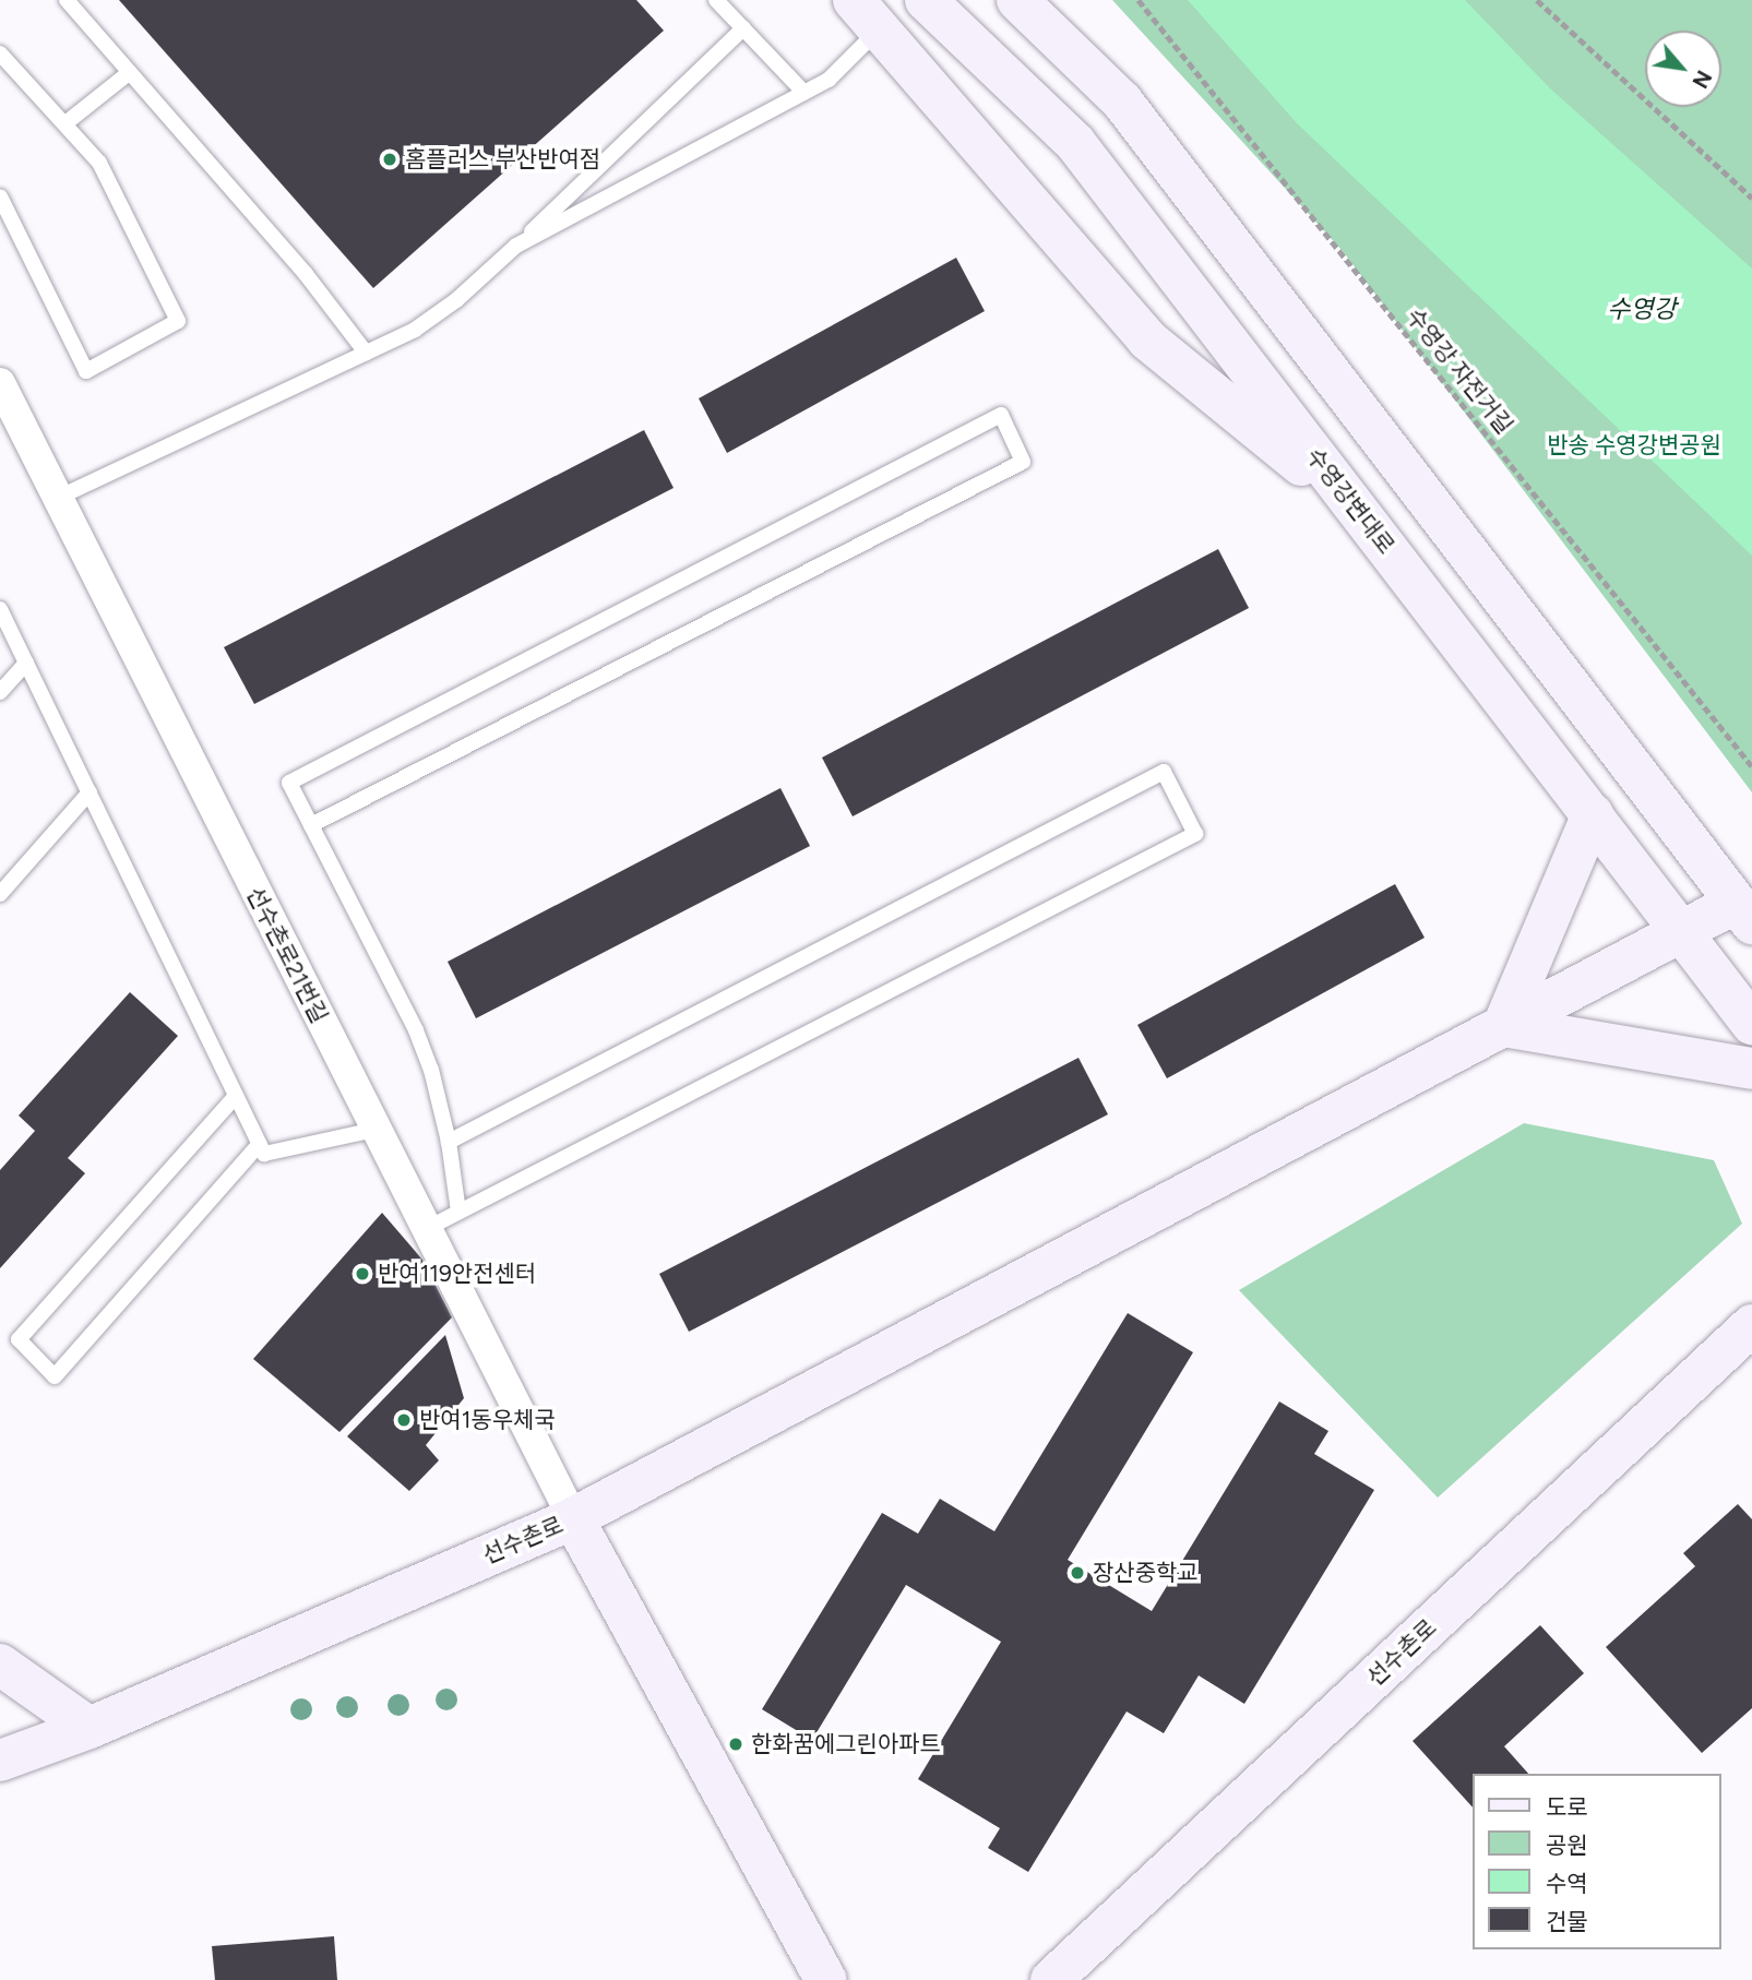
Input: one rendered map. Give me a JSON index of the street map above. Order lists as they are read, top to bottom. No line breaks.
{"streets":{"main road":["수영강변대로","선수촌로"],"street":["선수촌로21번길"],"path":["수영강 자전거길"]},"crossings":[["선수촌로21번길","선수촌로"]],"water":["수영강"],"parks":["반송 수영강변공원"],"places":["홈플러스 부산반여점","반여119안전센터","반여1동우체국","장산중학교","한화꿈에그린아파트"],"legend":["도로","공원","수역","건물"],"north":"bottom right"}
